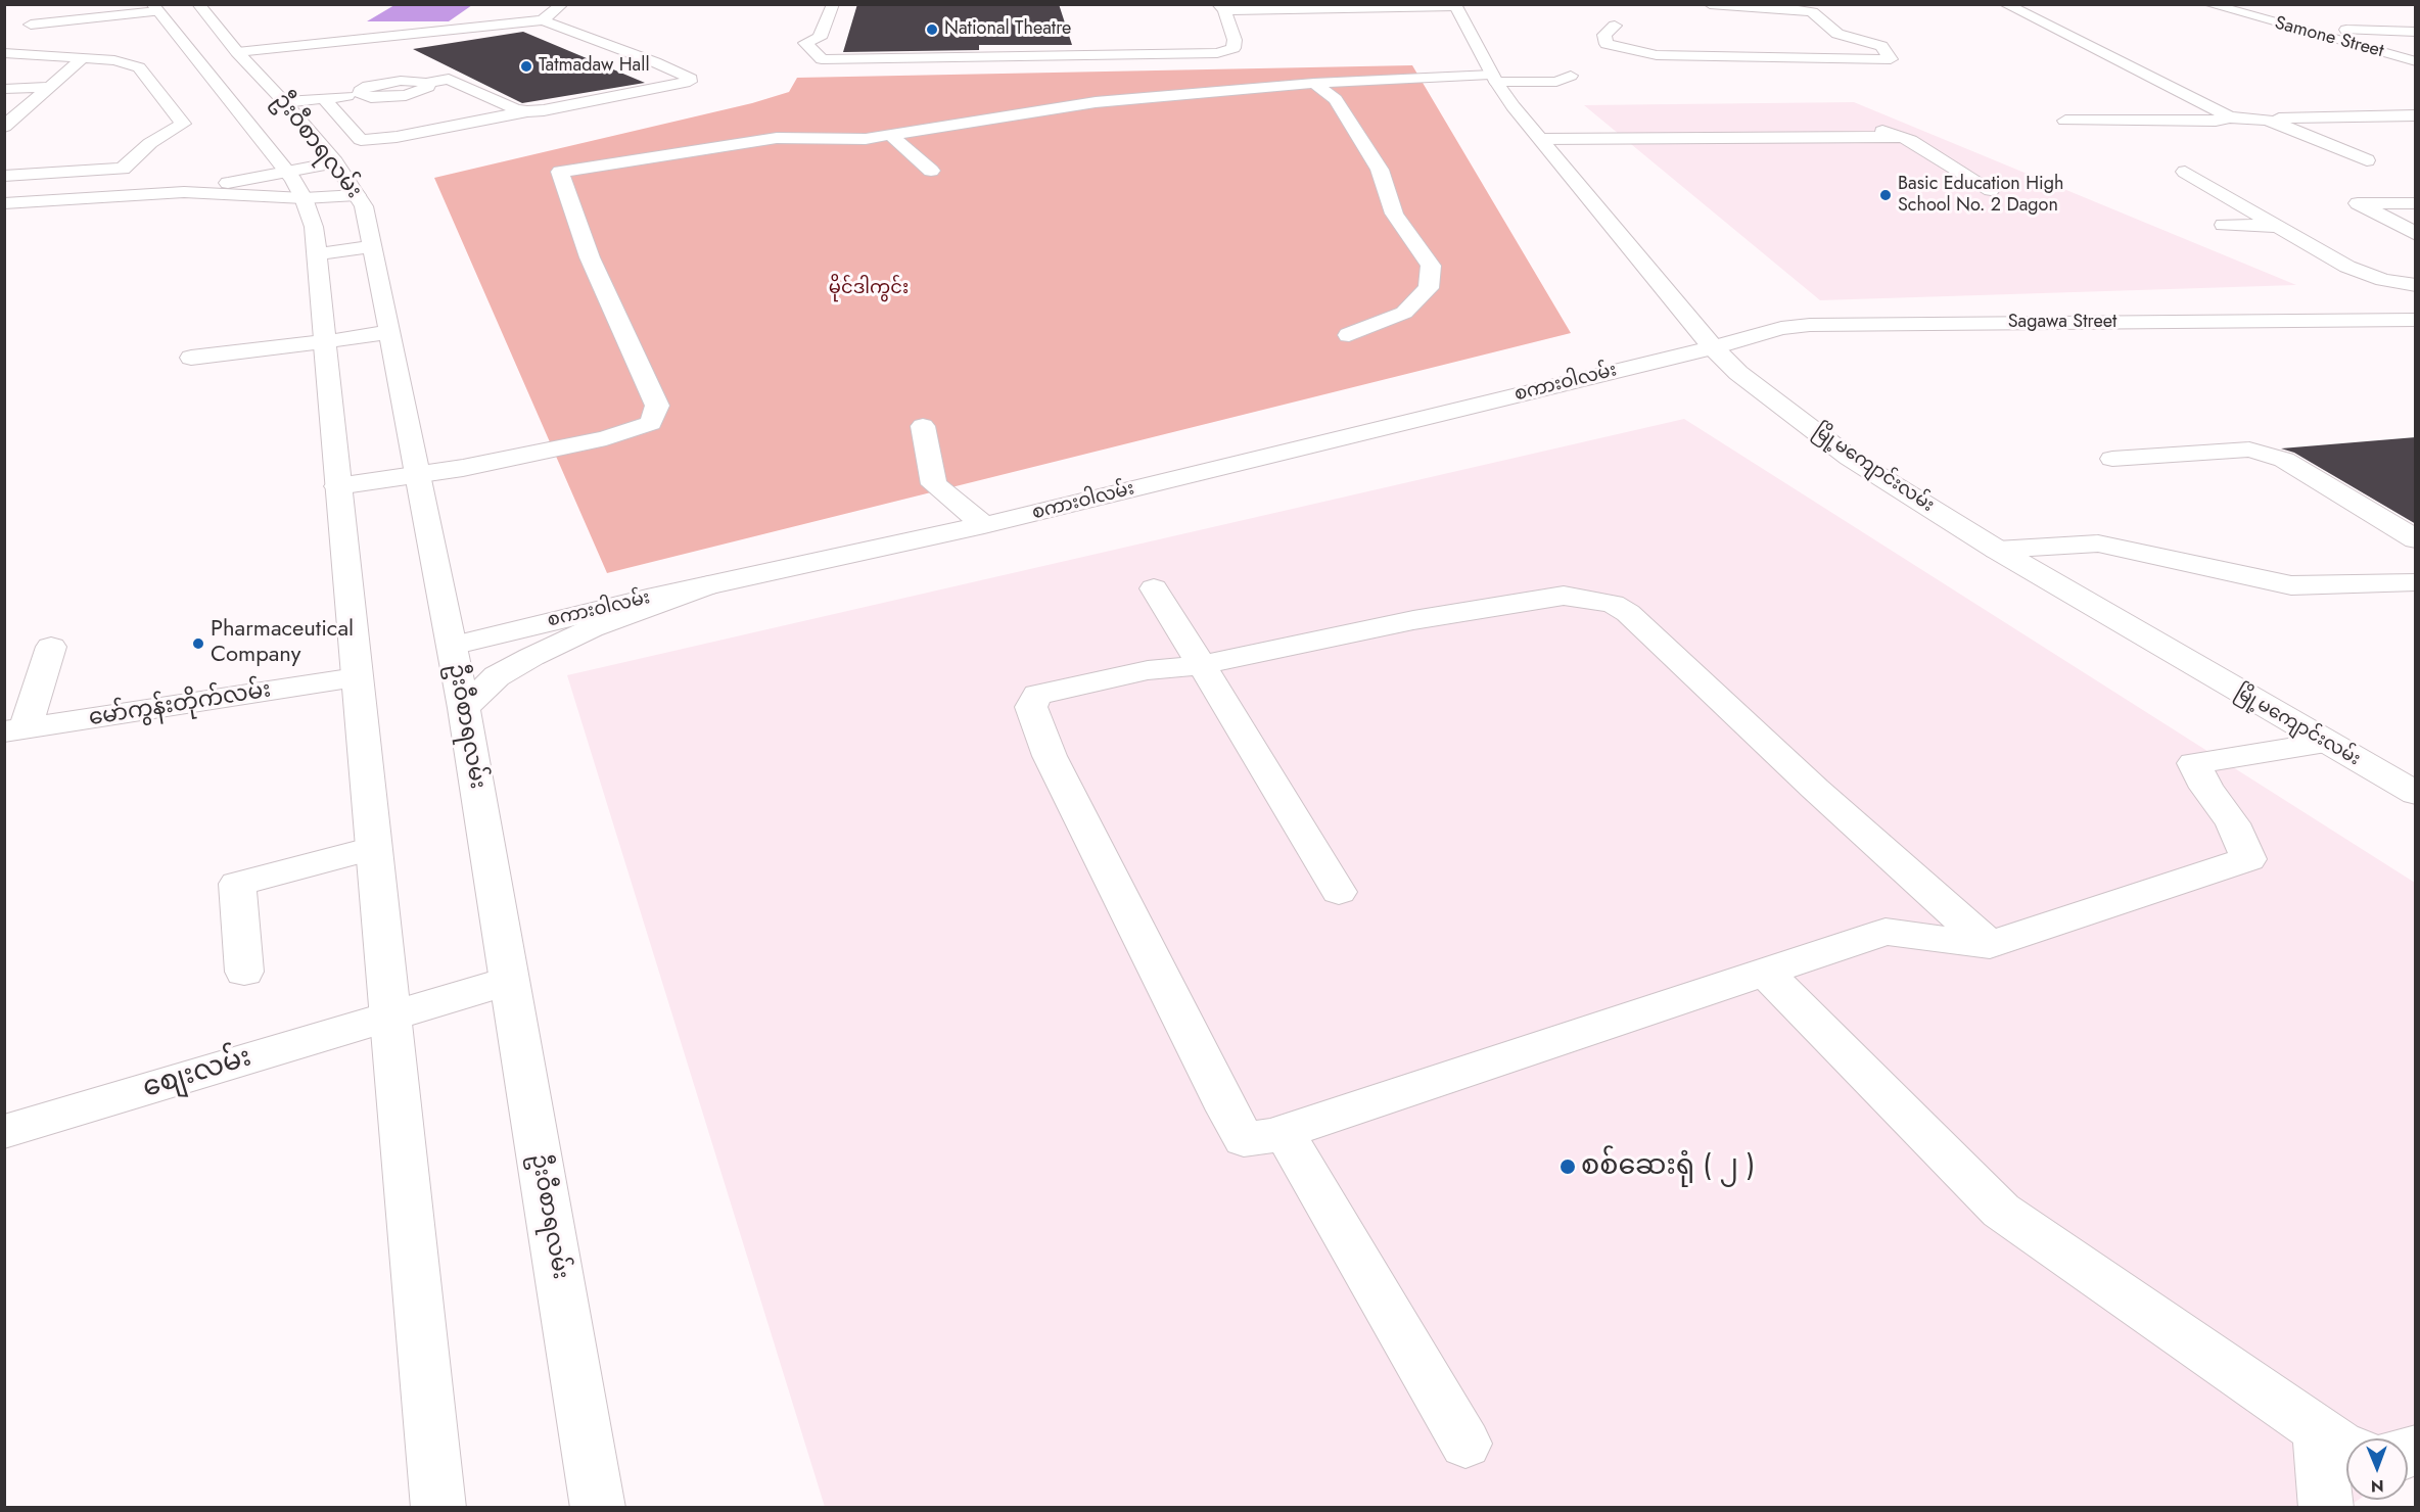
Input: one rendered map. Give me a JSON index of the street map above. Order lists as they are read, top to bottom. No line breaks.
{"streets":{"main road":["Samone Street","ဦးဝီစာရလမ်း","Sagawa Street","စကားဝါလမ်း","မြို့မကျောင်းလမ်း","မော်ကွန်းတိုက်လမ်း","စျေးလမ်း"]},"crossings":[["ဦးဝီစာရလမ်း","စကားဝါလမ်း"],["ဦးဝီစာရလမ်း","မော်ကွန်းတိုက်လမ်း"],["ဦးဝီစာရလမ်း","စျေးလမ်း"],["Sagawa Street","စကားဝါလမ်း"],["Sagawa Street","မြို့မကျောင်းလမ်း"],["စကားဝါလမ်း","မြို့မကျောင်းလမ်း"]],"parks":["မိုင်ဒါကွင်း"],"places":["National Theatre","Tatmadaw Hall","Basic Education High School No. 2 Dagon","Pharmaceutical Company","စစ်ဆေးရုံ ( ၂ )"],"north":"bottom"}
